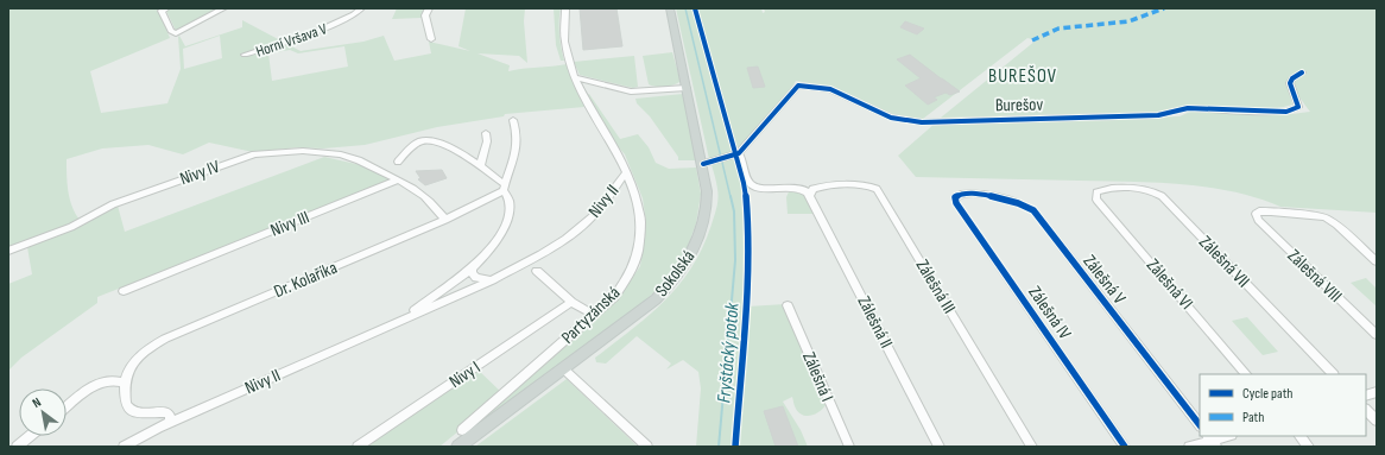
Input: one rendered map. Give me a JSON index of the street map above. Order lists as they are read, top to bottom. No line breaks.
{"streets":{"main road":["Sokolská"],"street":["Horní Vršava V","Burešov","Nivy IV","Nivy II","Nivy III","Zálešná VII","Zálešná VIII","Dr. Kolaříka","Zálešná V","Zálešná VI","Zálešná III","Zálešná IV","Partyzánská","Zálešná II","Nivy I","Zálešná I"]},"crossings":[["Nivy IV","Nivy III"],["Nivy II","Dr. Kolaříka"],["Nivy II","Partyzánská"],["Zálešná VII","Zálešná VI"],["Zálešná V","Zálešná IV"],["Zálešná III","Zálešná II"]],"districts":["BUREŠOV"],"water":["Fryštácký potok"],"legend":["Cycle path","Path"],"north":"top left"}
